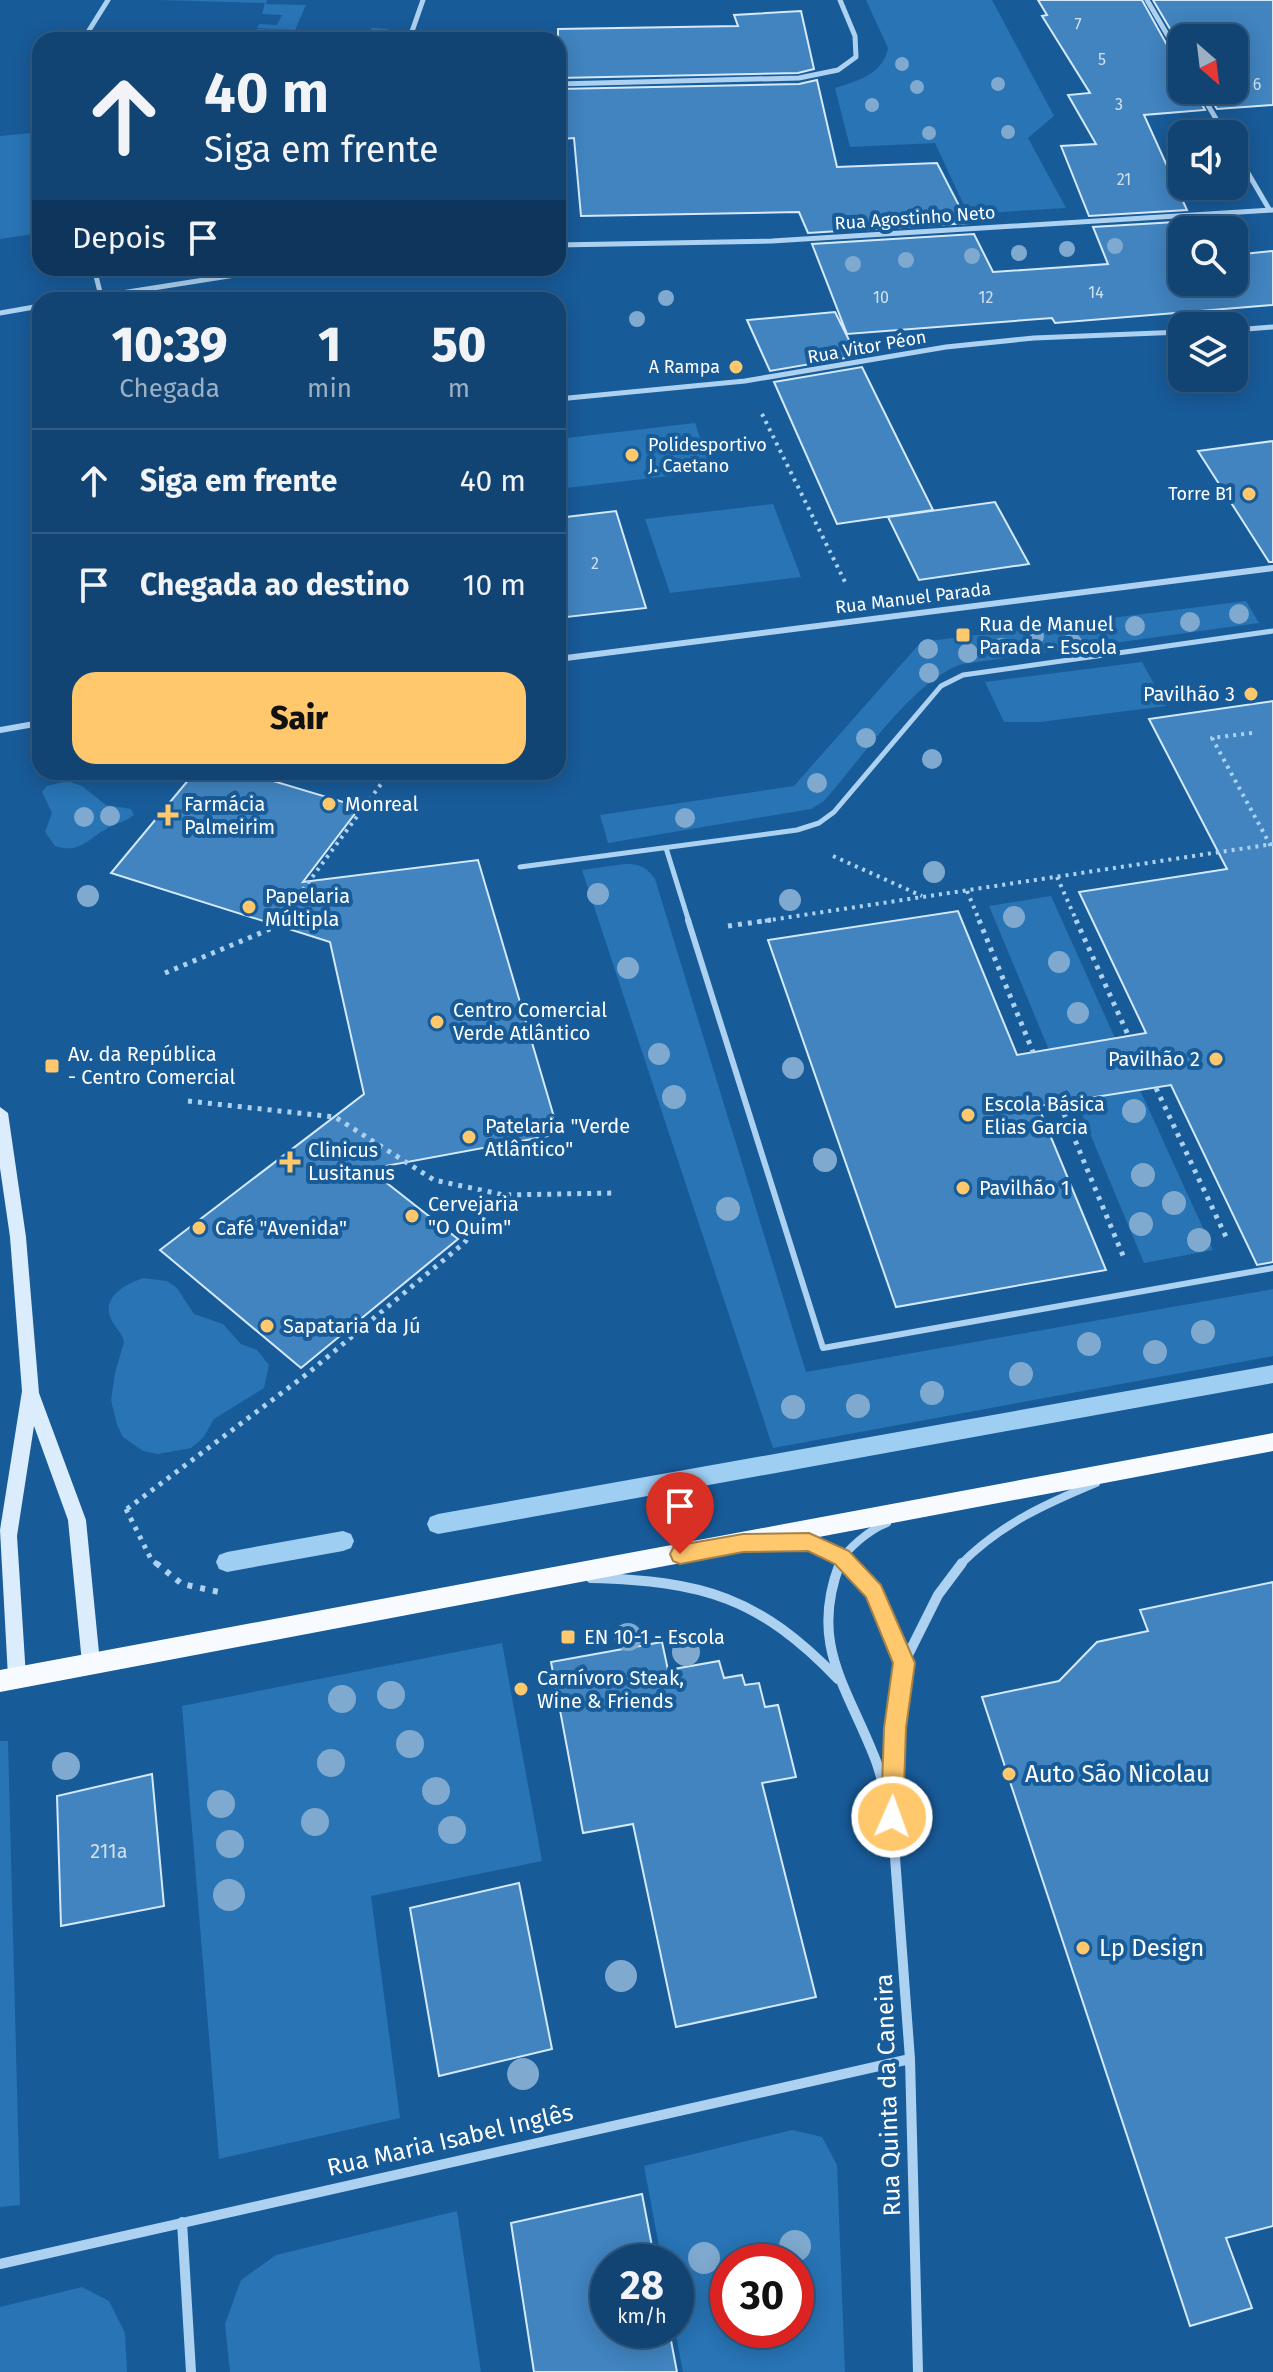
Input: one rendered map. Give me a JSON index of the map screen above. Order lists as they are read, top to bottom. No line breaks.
{"streets":{"street":["Rua Agostinho Neto","Rua Vitor Péon","Rua Manuel Parada","Rua Quinta da Caneira","Rua Maria Isabel Inglês"]},"crossings":[["Rua Quinta da Caneira","Rua Maria Isabel Inglês"]],"places":{"other":["A Rampa","Polidesportivo J. Caetano","Torre B1","Pavilhão 3","Monreal","Papelaria Múltipla","Centro Comercial Verde Atlântico","Pavilhão 2","Escola Básica Elias Garcia","Patelaria \"Verde Atlântico\"","Pavilhão 1","Cervejaria \"O Quim\"","Café \"Avenida\"","Sapataria da Jú","Carnívoro Steak, Wine & Friends","Auto São Nicolau","Lp Design"],"transit":["Rua de Manuel Parada - Escola","Av. da República - Centro Comercial","EN 10-1 - Escola"],"health":["Farmácia Palmeirim","Clinicus Lusitanus"]},"house_numbers":["7","5","6","3","21","14","10","12","2","211a"],"north":"bottom right","page":{"turn":["40 m","Siga em frente"],"then":"Depois","eta":["10:39","Chegada","1","min","50","m"],"list":[{"name":"Siga em frente","value":"40 m"},{"name":"Chegada ao destino","value":"10 m"}],"buttons":"Sair","speed":"28 km/h","limit":"30"}}
